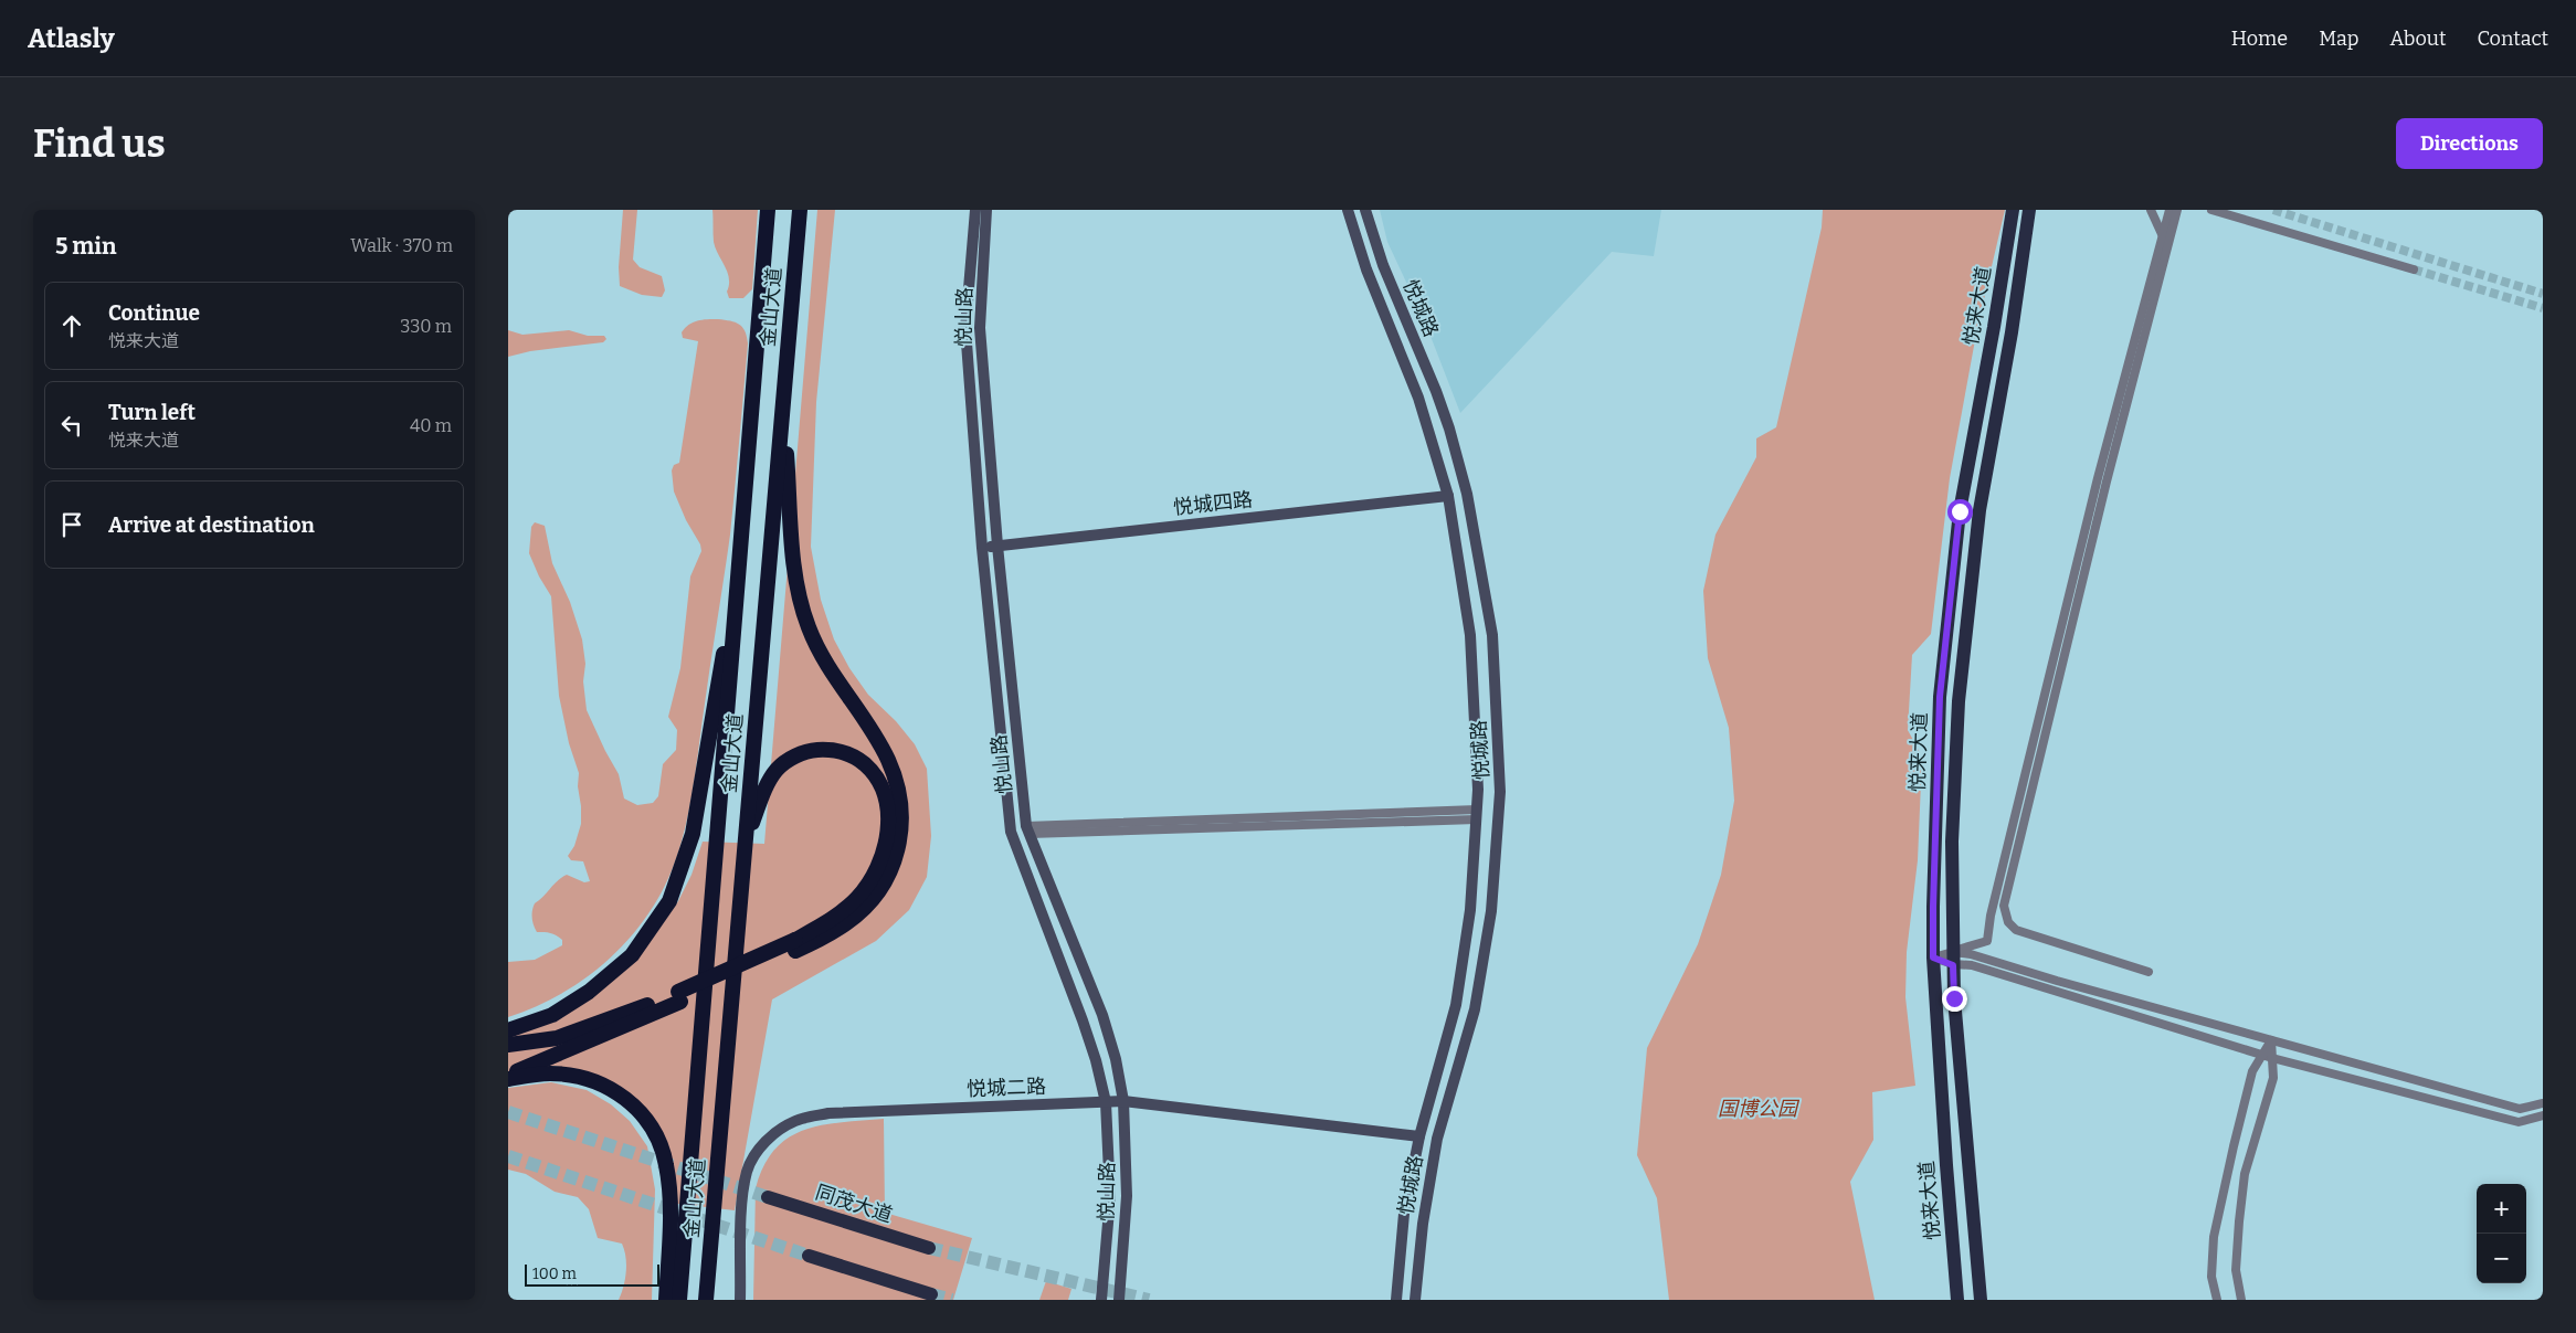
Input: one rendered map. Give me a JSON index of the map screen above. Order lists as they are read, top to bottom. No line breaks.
{"streets":{"highway":["金山大道"],"main road":["悦来大道","悦城路","悦山路","悦城四路","悦城二路","同茂大道"]},"crossings":[["悦城路","悦城四路"],["悦城路","悦城二路"],["悦山路","悦城四路"],["悦山路","悦城二路"]],"parks":["国博公园"],"scale_bar":"100 m","page":{"header":"Atlasly","nav":["Home","Map","About","Contact"],"buttons":"Directions","title":"Find us","heading":["5 min","Walk · 370 m"],"list":[["Continue","悦来大道","330 m"],["Turn left","悦来大道","40 m"],"Arrive at destination"],"map_buttons":["+","−"],"scale":"100 m"}}
